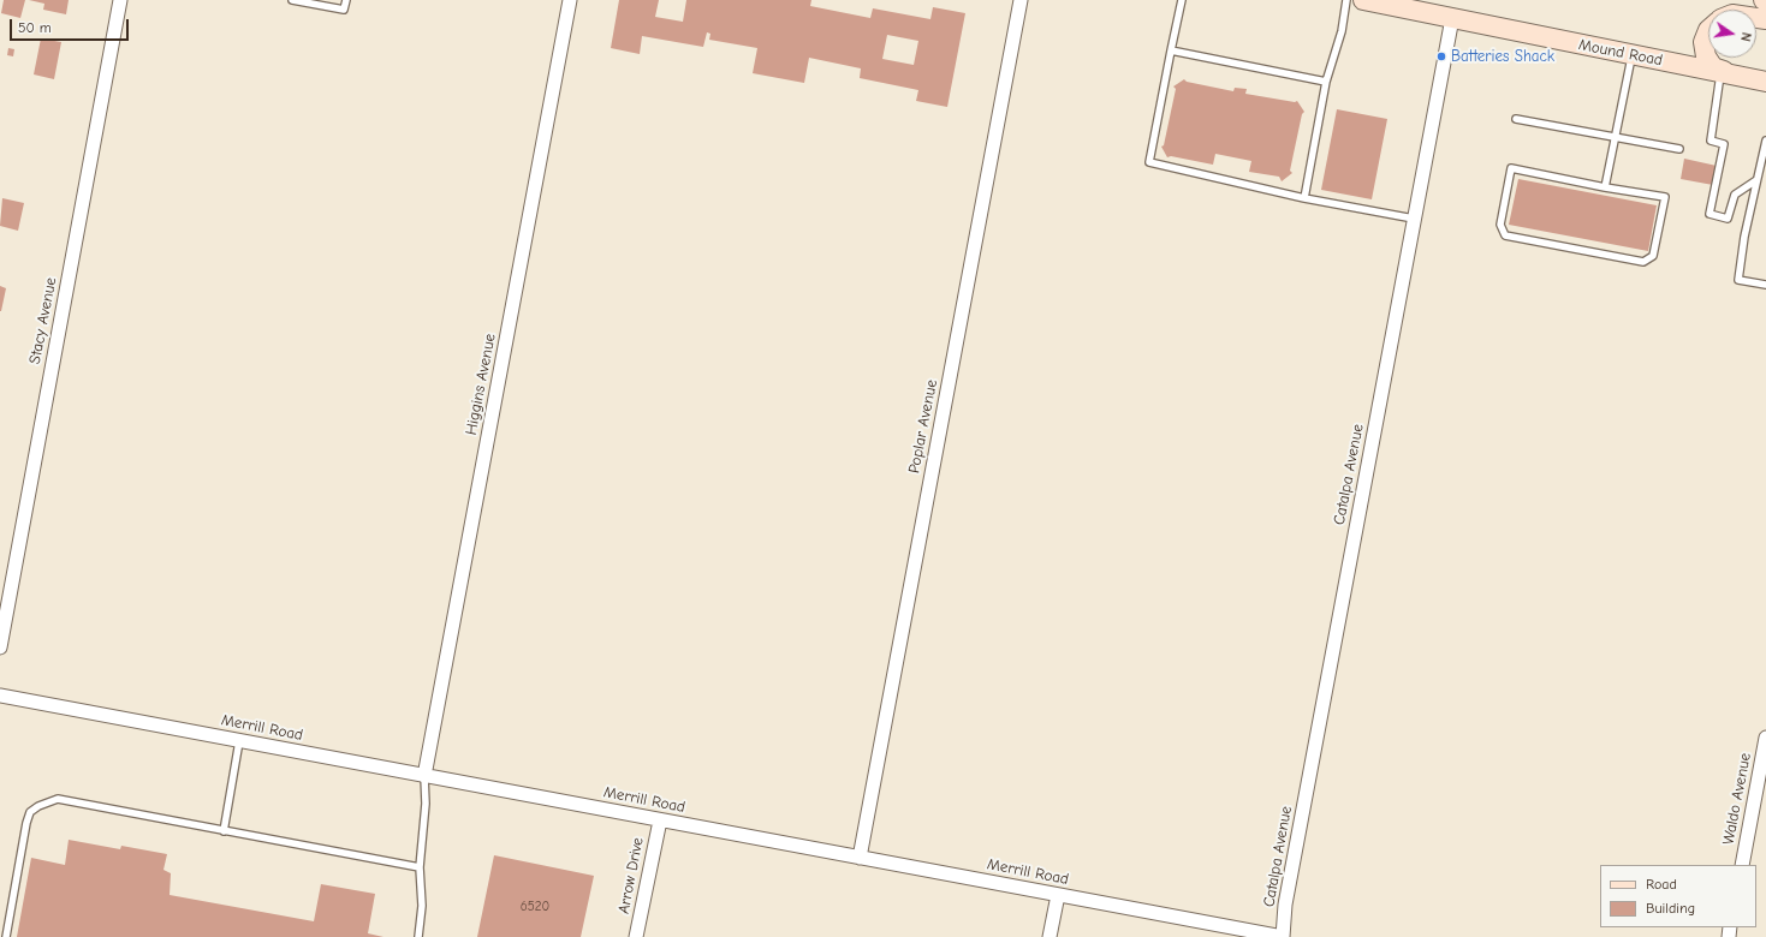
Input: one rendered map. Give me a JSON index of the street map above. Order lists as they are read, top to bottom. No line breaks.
{"streets":{"main road":["Mound Road"],"street":["Stacy Avenue","Higgins Avenue","Poplar Avenue","Catalpa Avenue","Merrill Road","Waldo Avenue","Arrow Drive"]},"crossings":[["Mound Road","Catalpa Avenue"],["Higgins Avenue","Merrill Road"],["Poplar Avenue","Merrill Road"],["Catalpa Avenue","Merrill Road"],["Merrill Road","Arrow Drive"]],"places":["Batteries Shack"],"house_numbers":["6520"],"legend":["Road","Building"],"scale_bar":"50 m","north":"right"}
